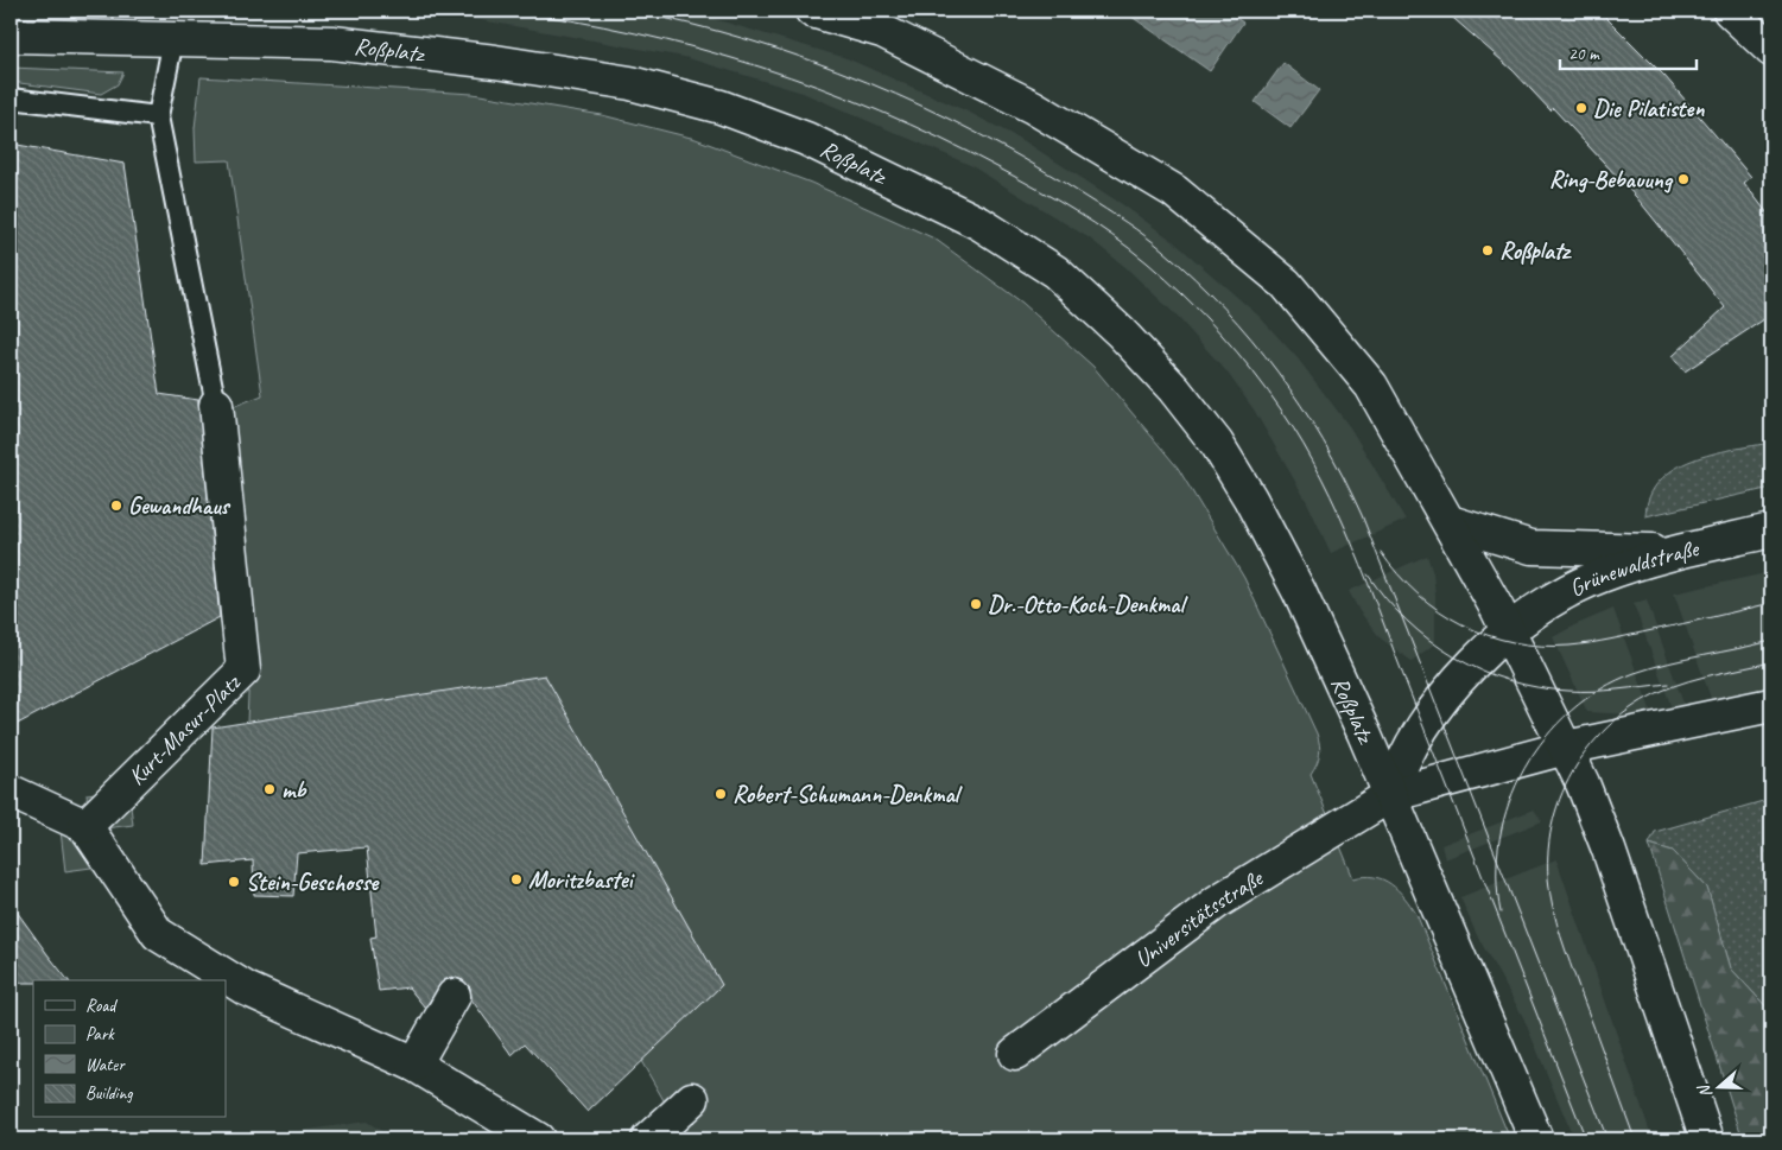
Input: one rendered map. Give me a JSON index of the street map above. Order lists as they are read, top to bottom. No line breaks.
{"streets":{"main road":["Roßplatz","Grünewaldstraße","Kurt-Masur-Platz","Universitätsstraße"]},"crossings":[["Roßplatz","Grünewaldstraße"],["Roßplatz","Universitätsstraße"]],"places":["Die Pilatisten","Ring-Bebauung","Roßplatz","Gewandhaus","Dr.-Otto-Koch-Denkmal","mb","Robert-Schumann-Denkmal","Moritzbastei","Stein-Geschosse"],"legend":["Road","Park","Water","Building"],"scale_bar":"20 m","north":"left"}
